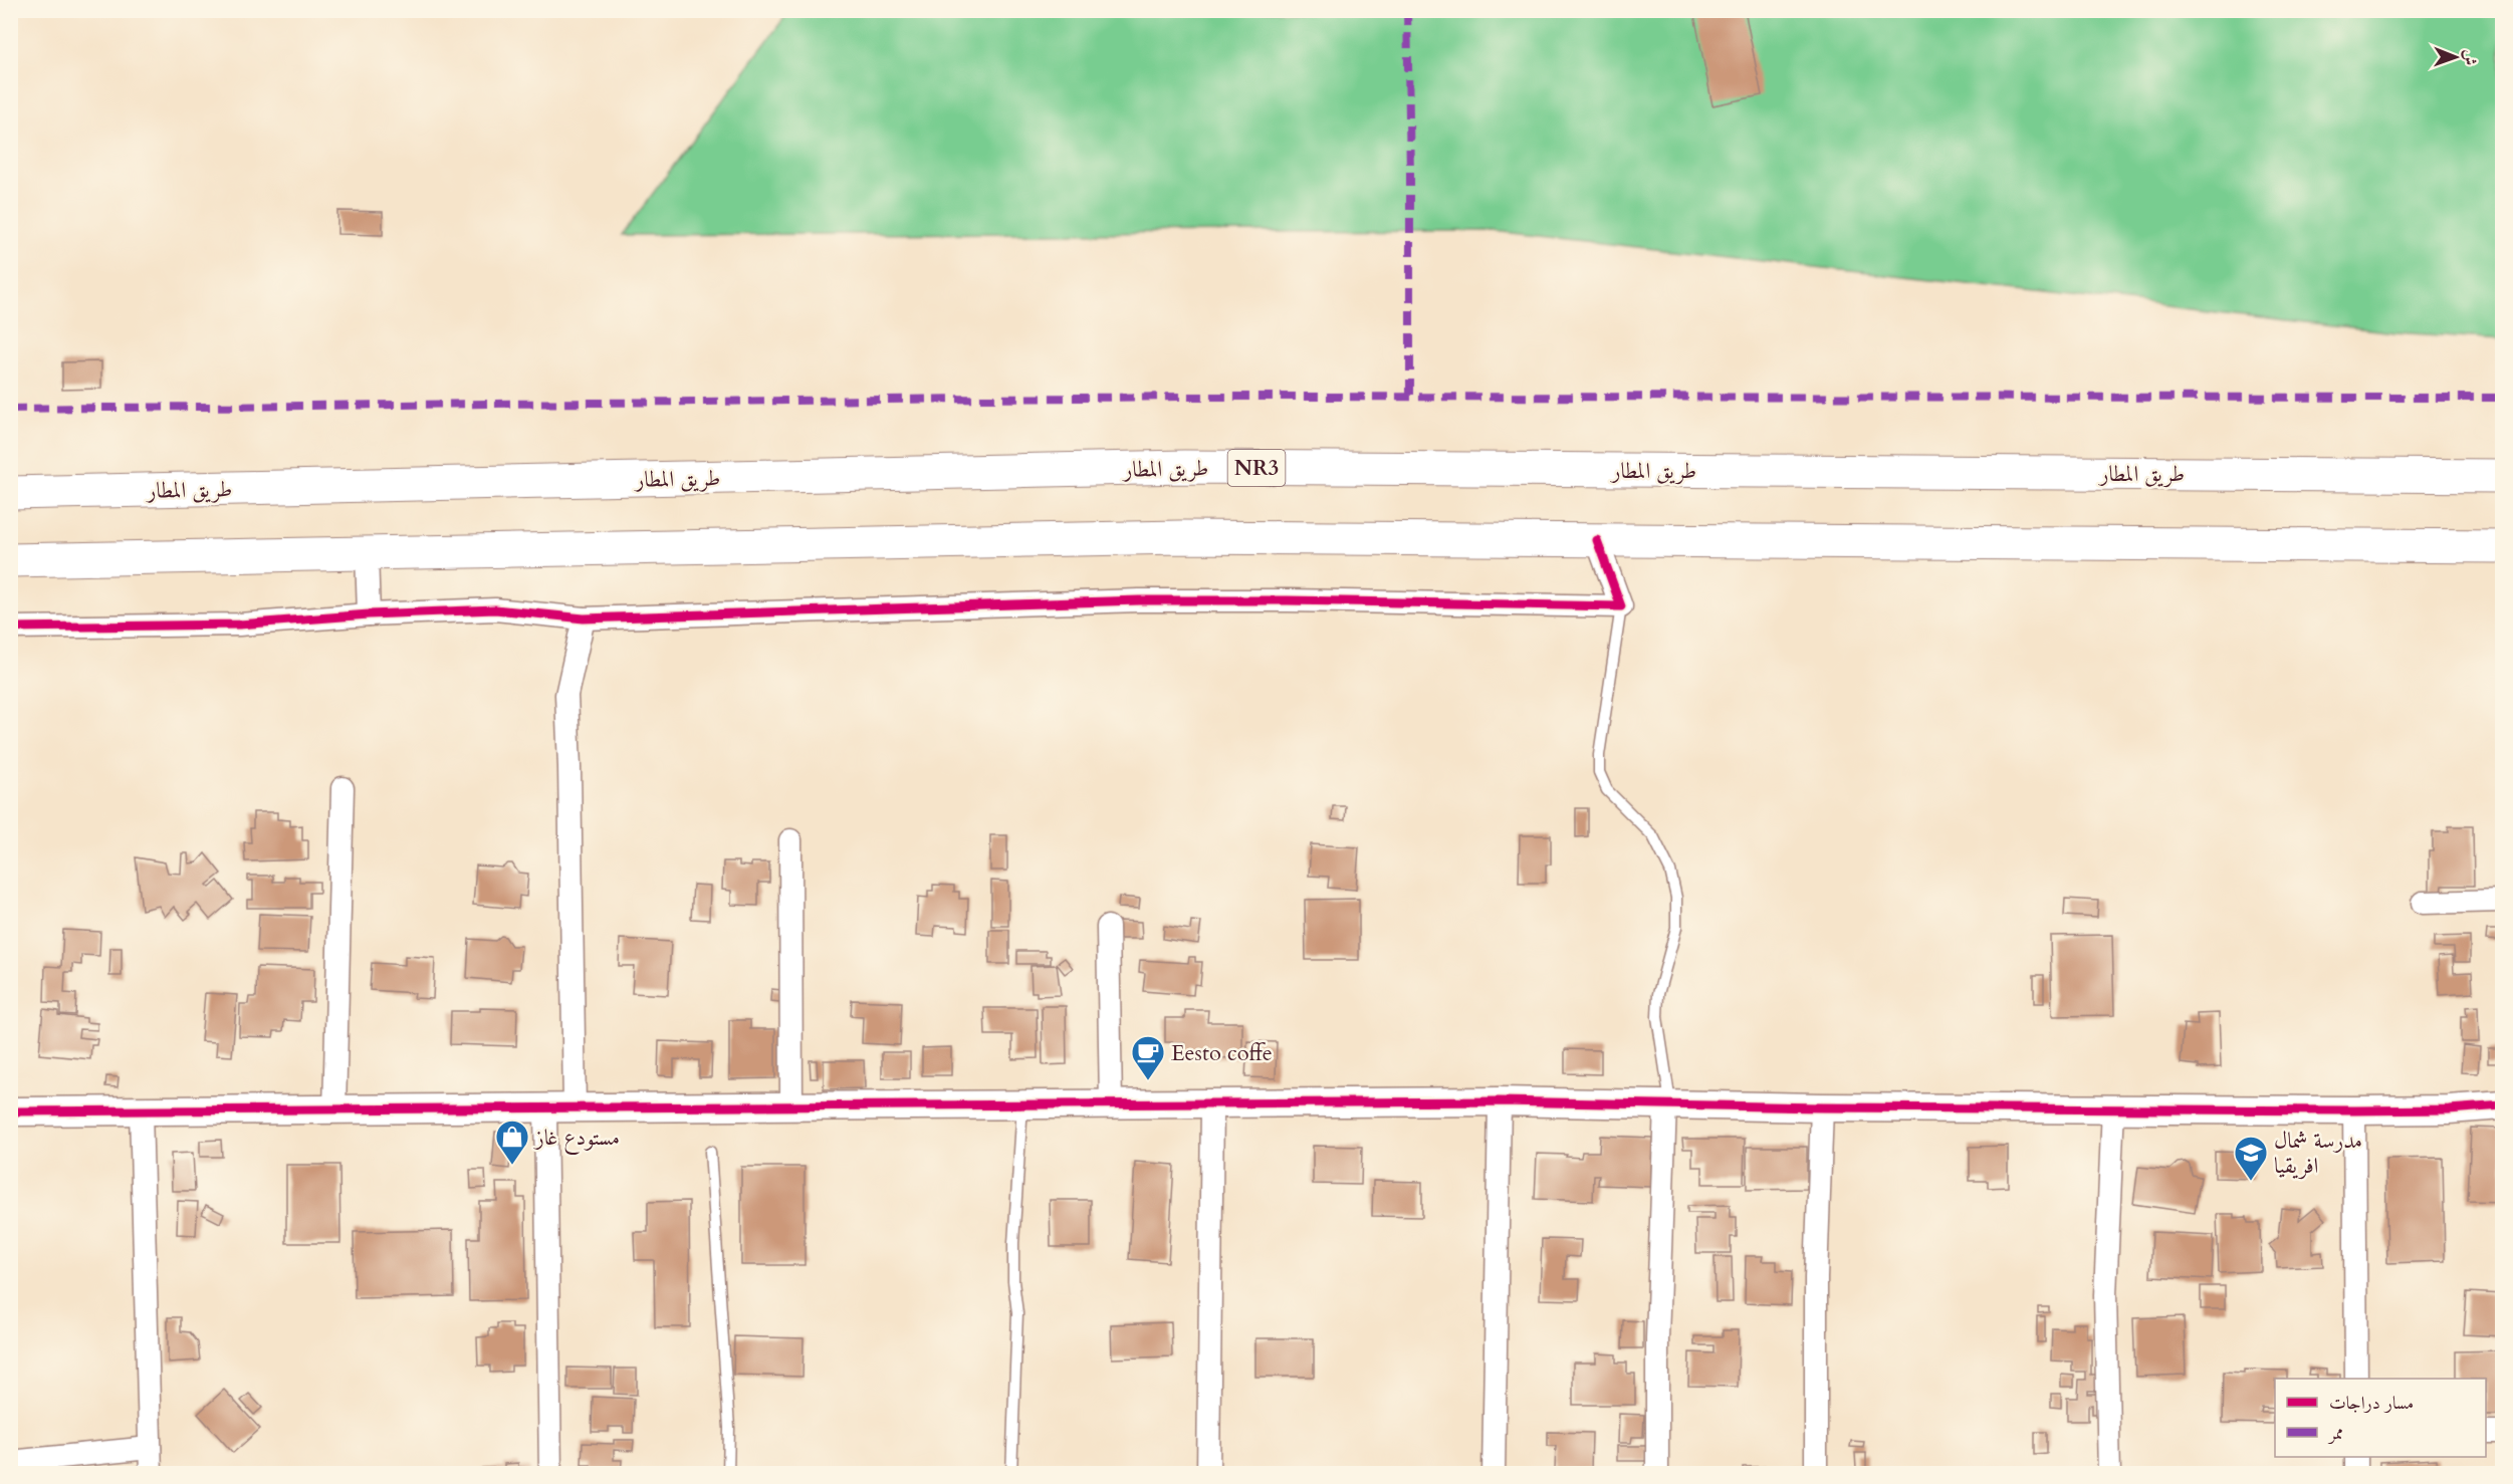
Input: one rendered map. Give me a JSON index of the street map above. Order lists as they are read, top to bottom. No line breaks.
{"streets":{"highway":["طريق المطار","NR3"]},"places":{"cafe":["Eesto coffe"],"shop":["مستودع غاز"],"school or university":["مدرسة شمال افريقيا"]},"legend":["مسار دراجات","ممر"],"north":"right"}
